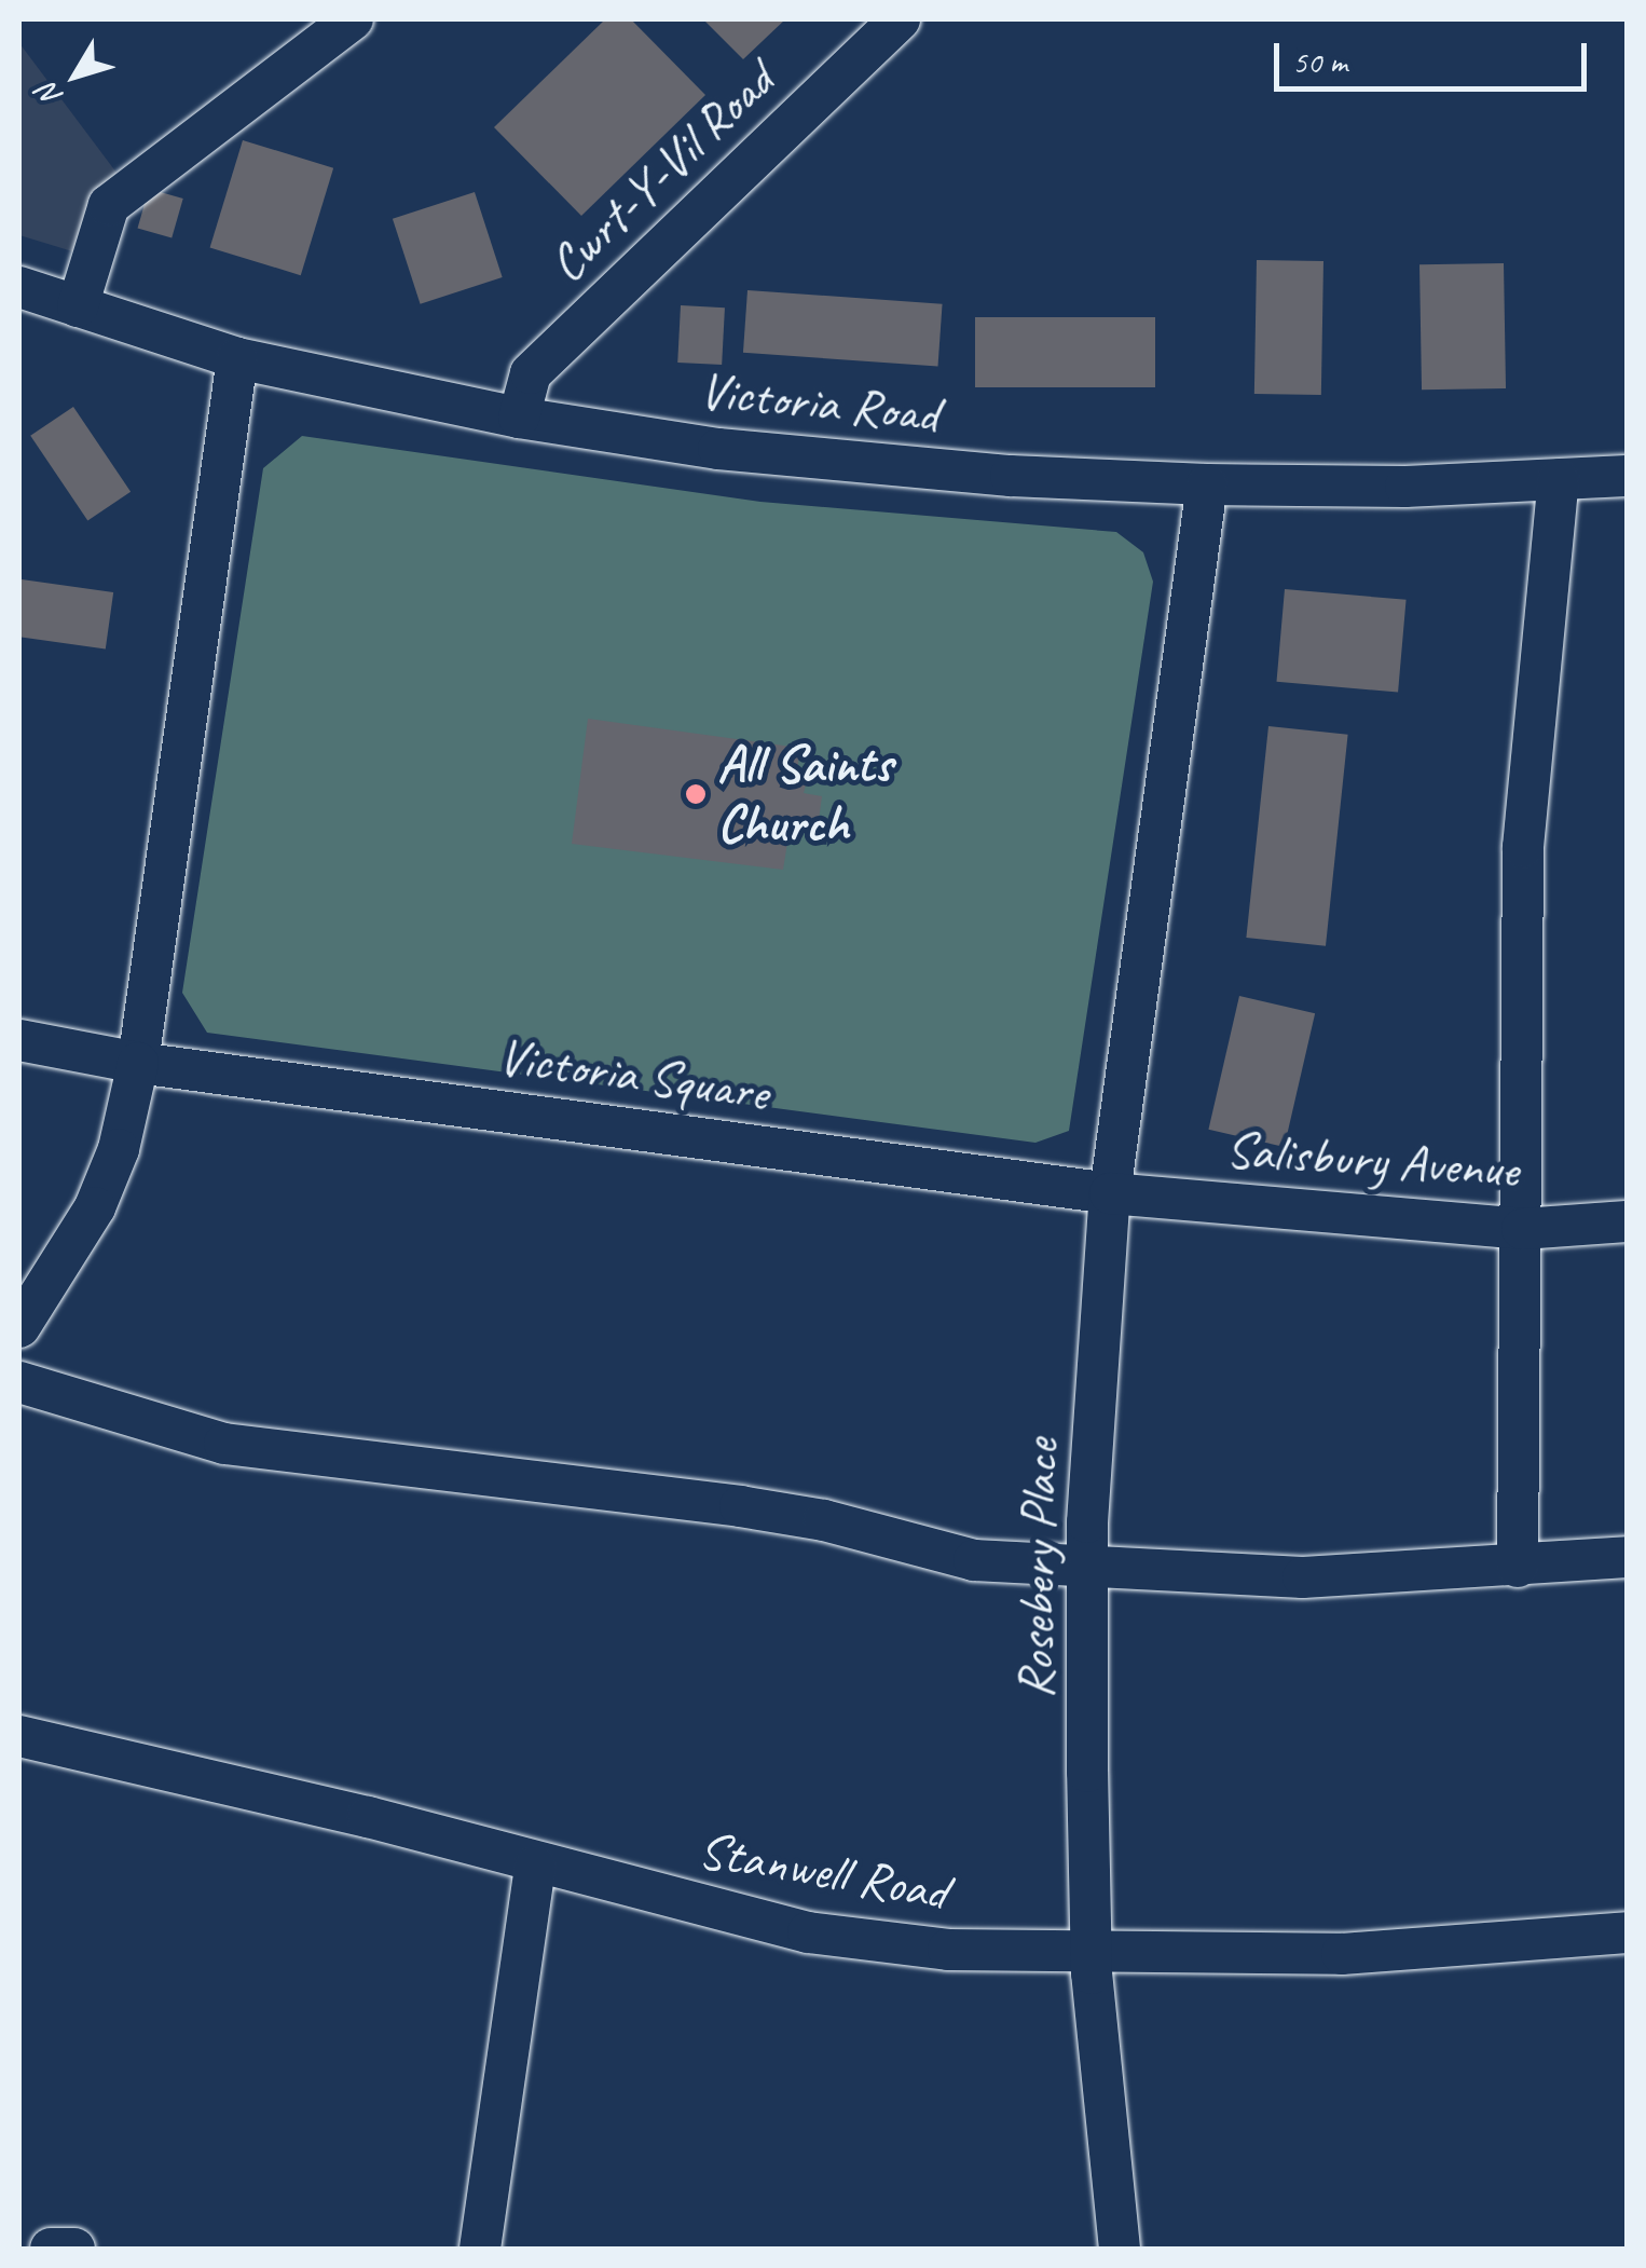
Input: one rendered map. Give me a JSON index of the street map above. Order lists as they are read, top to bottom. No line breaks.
{"streets":{"street":["Cwrt-Y-Vil Road","Victoria Road","Victoria Square","Salisbury Avenue","Rosebery Place","Stanwell Road"]},"crossings":[["Cwrt-Y-Vil Road","Victoria Road"],["Victoria Square","Salisbury Avenue"],["Victoria Square","Rosebery Place"],["Salisbury Avenue","Rosebery Place"],["Rosebery Place","Stanwell Road"]],"places":["All Saints Church"],"scale_bar":"50 m","north":"bottom left"}
